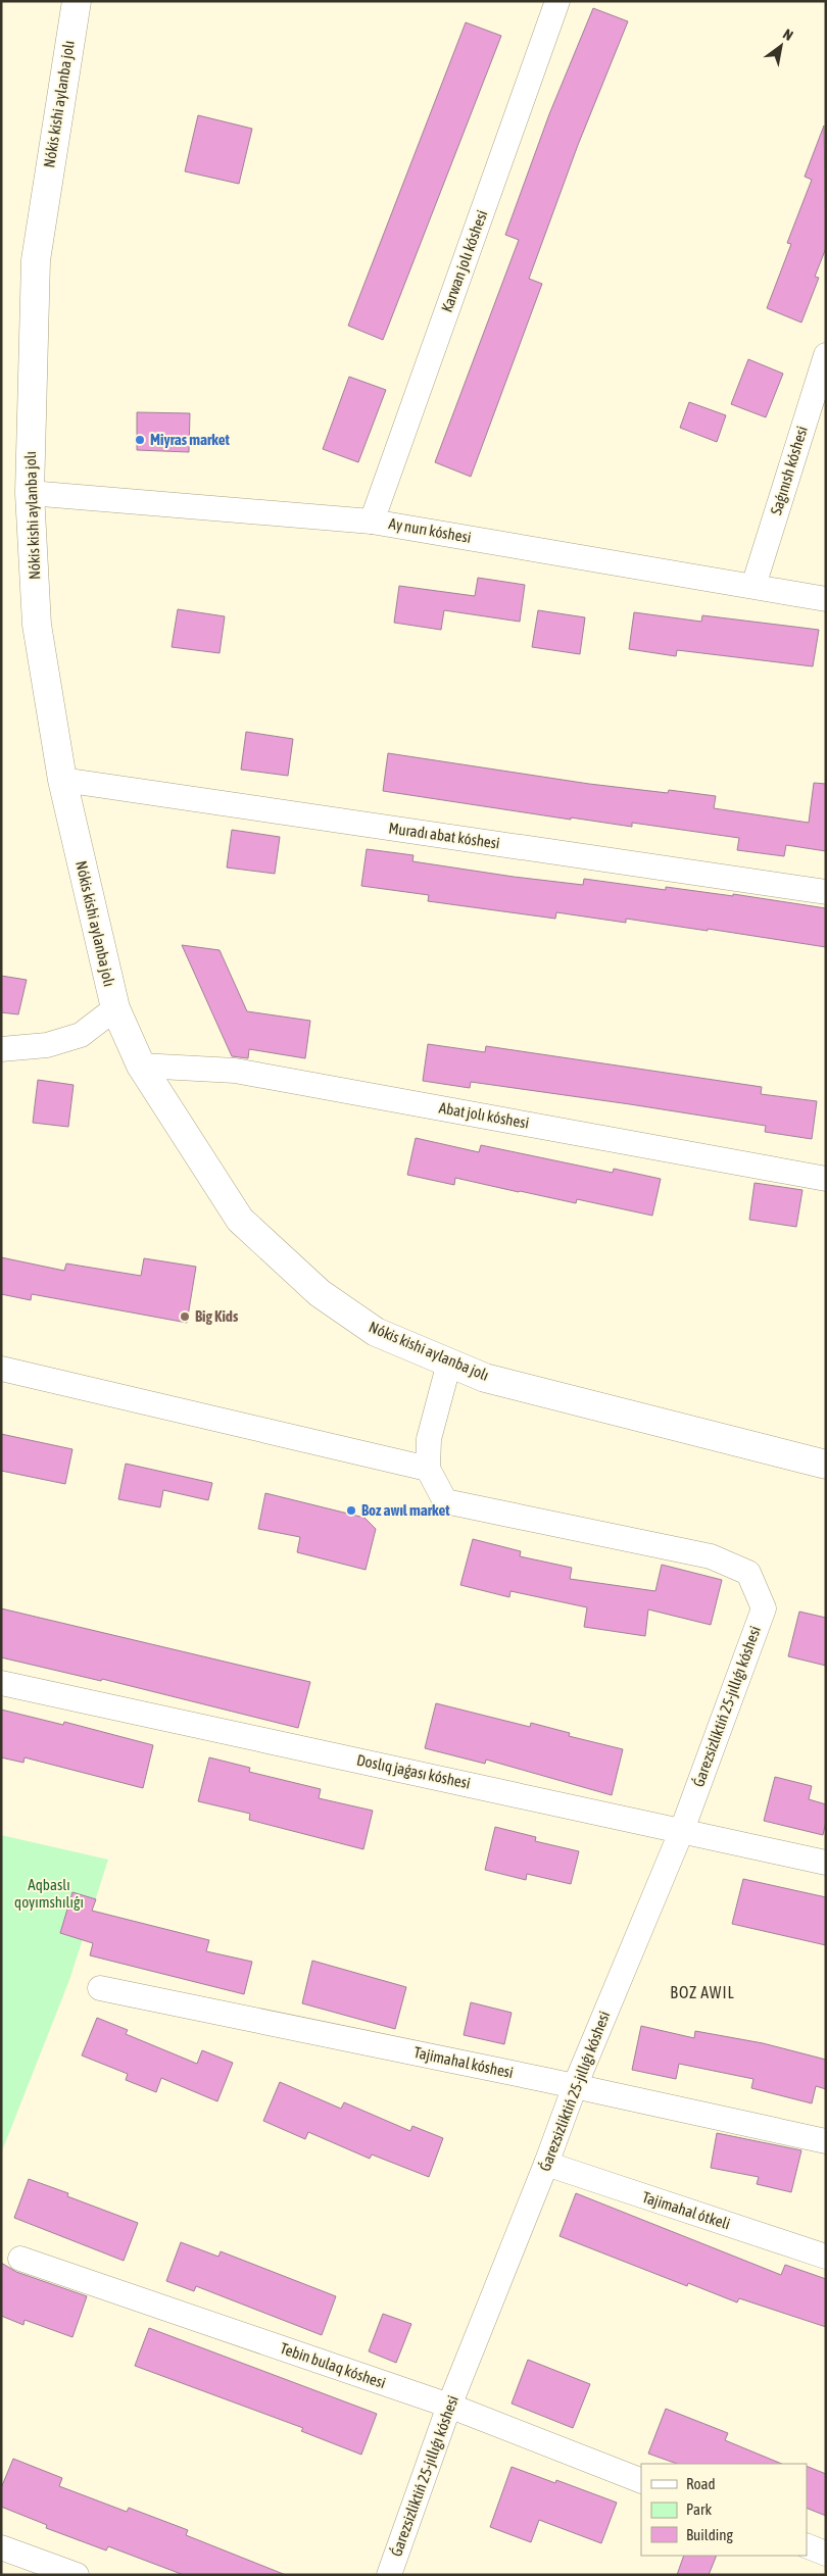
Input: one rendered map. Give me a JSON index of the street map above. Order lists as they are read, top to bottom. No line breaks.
{"streets":{"main road":["Nókis kishi aylanba jolı"],"street":["Karwan jolı kóshesi","Saǵınısh kóshesi","Ay nurı kóshesi","Muradı abat kóshesi","Abat jolı kóshesi","Ǵarezsizliktiń 25-jıllıǵı kóshesi","Doslıq jaǵası kóshesi","Tajimahal kóshesi","Tajimahal ótkeli","Tebin bulaq kóshesi"]},"crossings":[["Nókis kishi aylanba jolı","Ay nurı kóshesi"],["Nókis kishi aylanba jolı","Muradı abat kóshesi"],["Nókis kishi aylanba jolı","Abat jolı kóshesi"],["Karwan jolı kóshesi","Ay nurı kóshesi"],["Saǵınısh kóshesi","Ay nurı kóshesi"],["Ǵarezsizliktiń 25-jıllıǵı kóshesi","Doslıq jaǵası kóshesi"],["Ǵarezsizliktiń 25-jıllıǵı kóshesi","Tajimahal kóshesi"],["Ǵarezsizliktiń 25-jıllıǵı kóshesi","Tajimahal ótkeli"],["Ǵarezsizliktiń 25-jıllıǵı kóshesi","Tebin bulaq kóshesi"]],"districts":["BOZ AWIL"],"parks":["Aqbaslı qoyımshılıǵı"],"places":["Miyras market","Big Kids","Boz awıl market"],"legend":["Road","Park","Building"],"north":"top right"}
